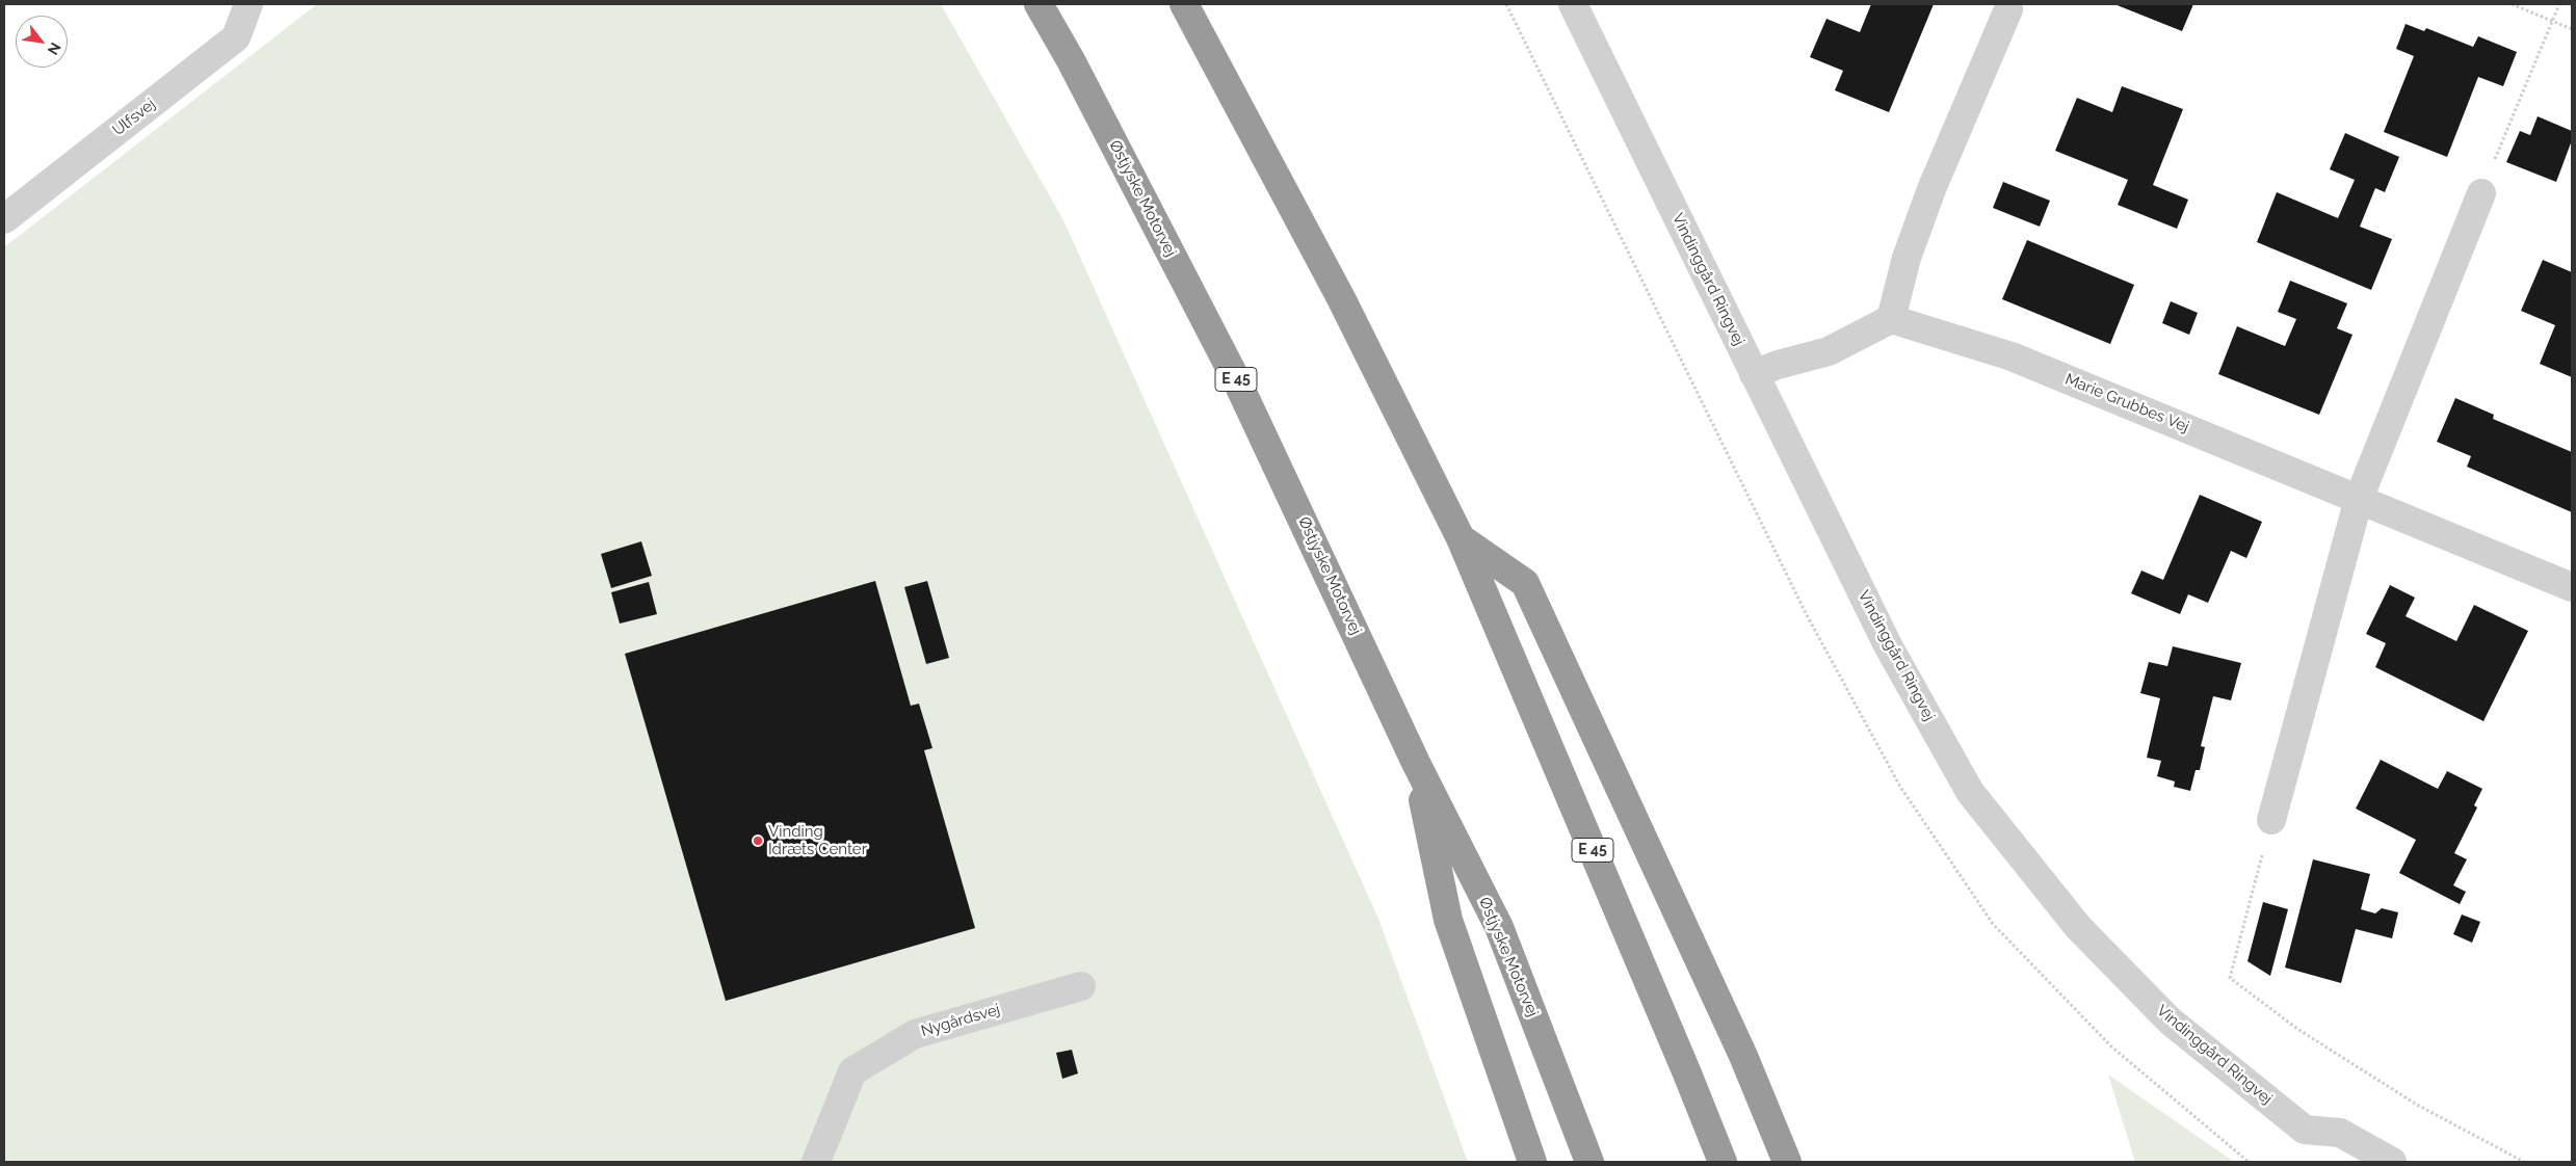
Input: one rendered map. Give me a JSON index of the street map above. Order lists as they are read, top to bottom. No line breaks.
{"streets":{"highway":["Østjyske Motorvej","E 45"],"street":["Ulfsvej","Vindinggård Ringvej","Marie Grubbes Vej","Nygårdsvej"]},"places":["Vinding Idræts Center"],"north":"bottom right"}
